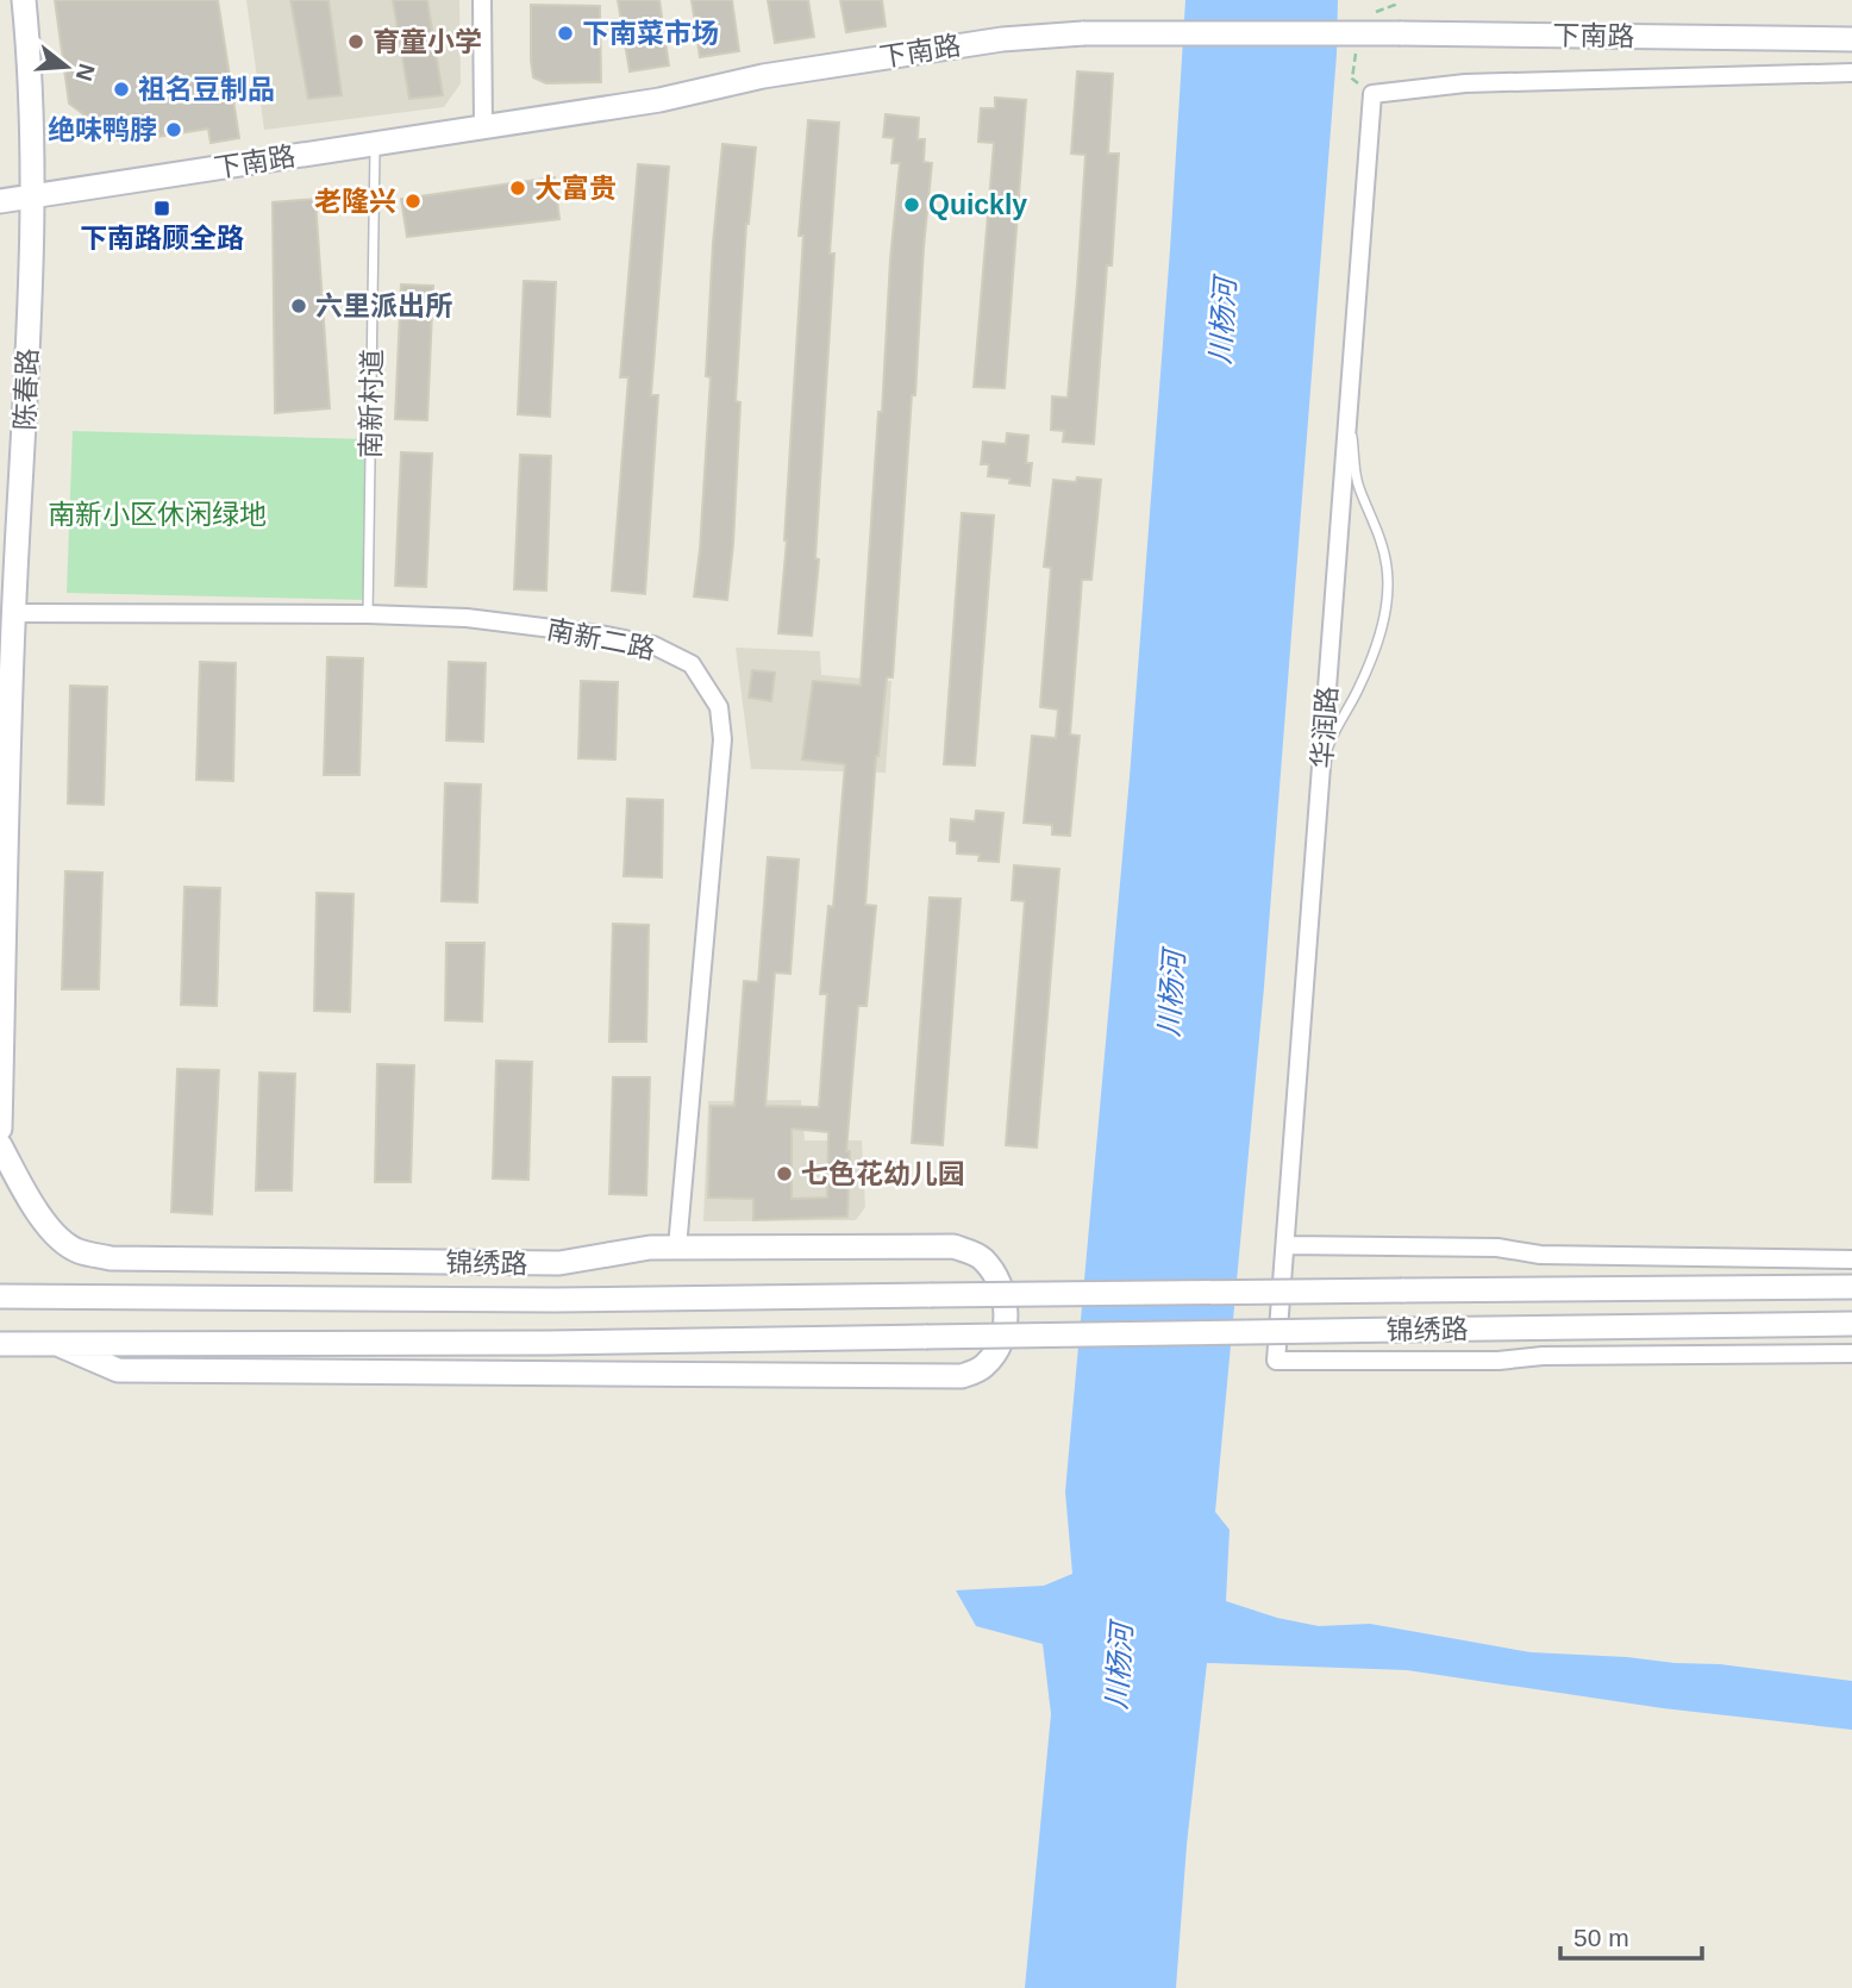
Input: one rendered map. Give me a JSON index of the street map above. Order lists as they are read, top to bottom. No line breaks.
{"streets":{"main road":["下南路","陈春路","锦绣路"],"street":["南新二路","华润路"],"lane":["南新村道"]},"crossings":[["下南路","陈春路"],["下南路","南新村道"],["下南路","华润路"],["陈春路","南新二路"],["南新村道","南新二路"],["南新二路","锦绣路"]],"water":["川杨河"],"parks":["南新小区休闲绿地"],"places":{"other":["下南菜市场","育童小学","祖名豆制品","绝味鸭脖","大富贵","老隆兴","Quickly","六里派出所","七色花幼儿园"],"transit":["下南路顾全路"]},"scale_bar":"50 m","north":"right"}
